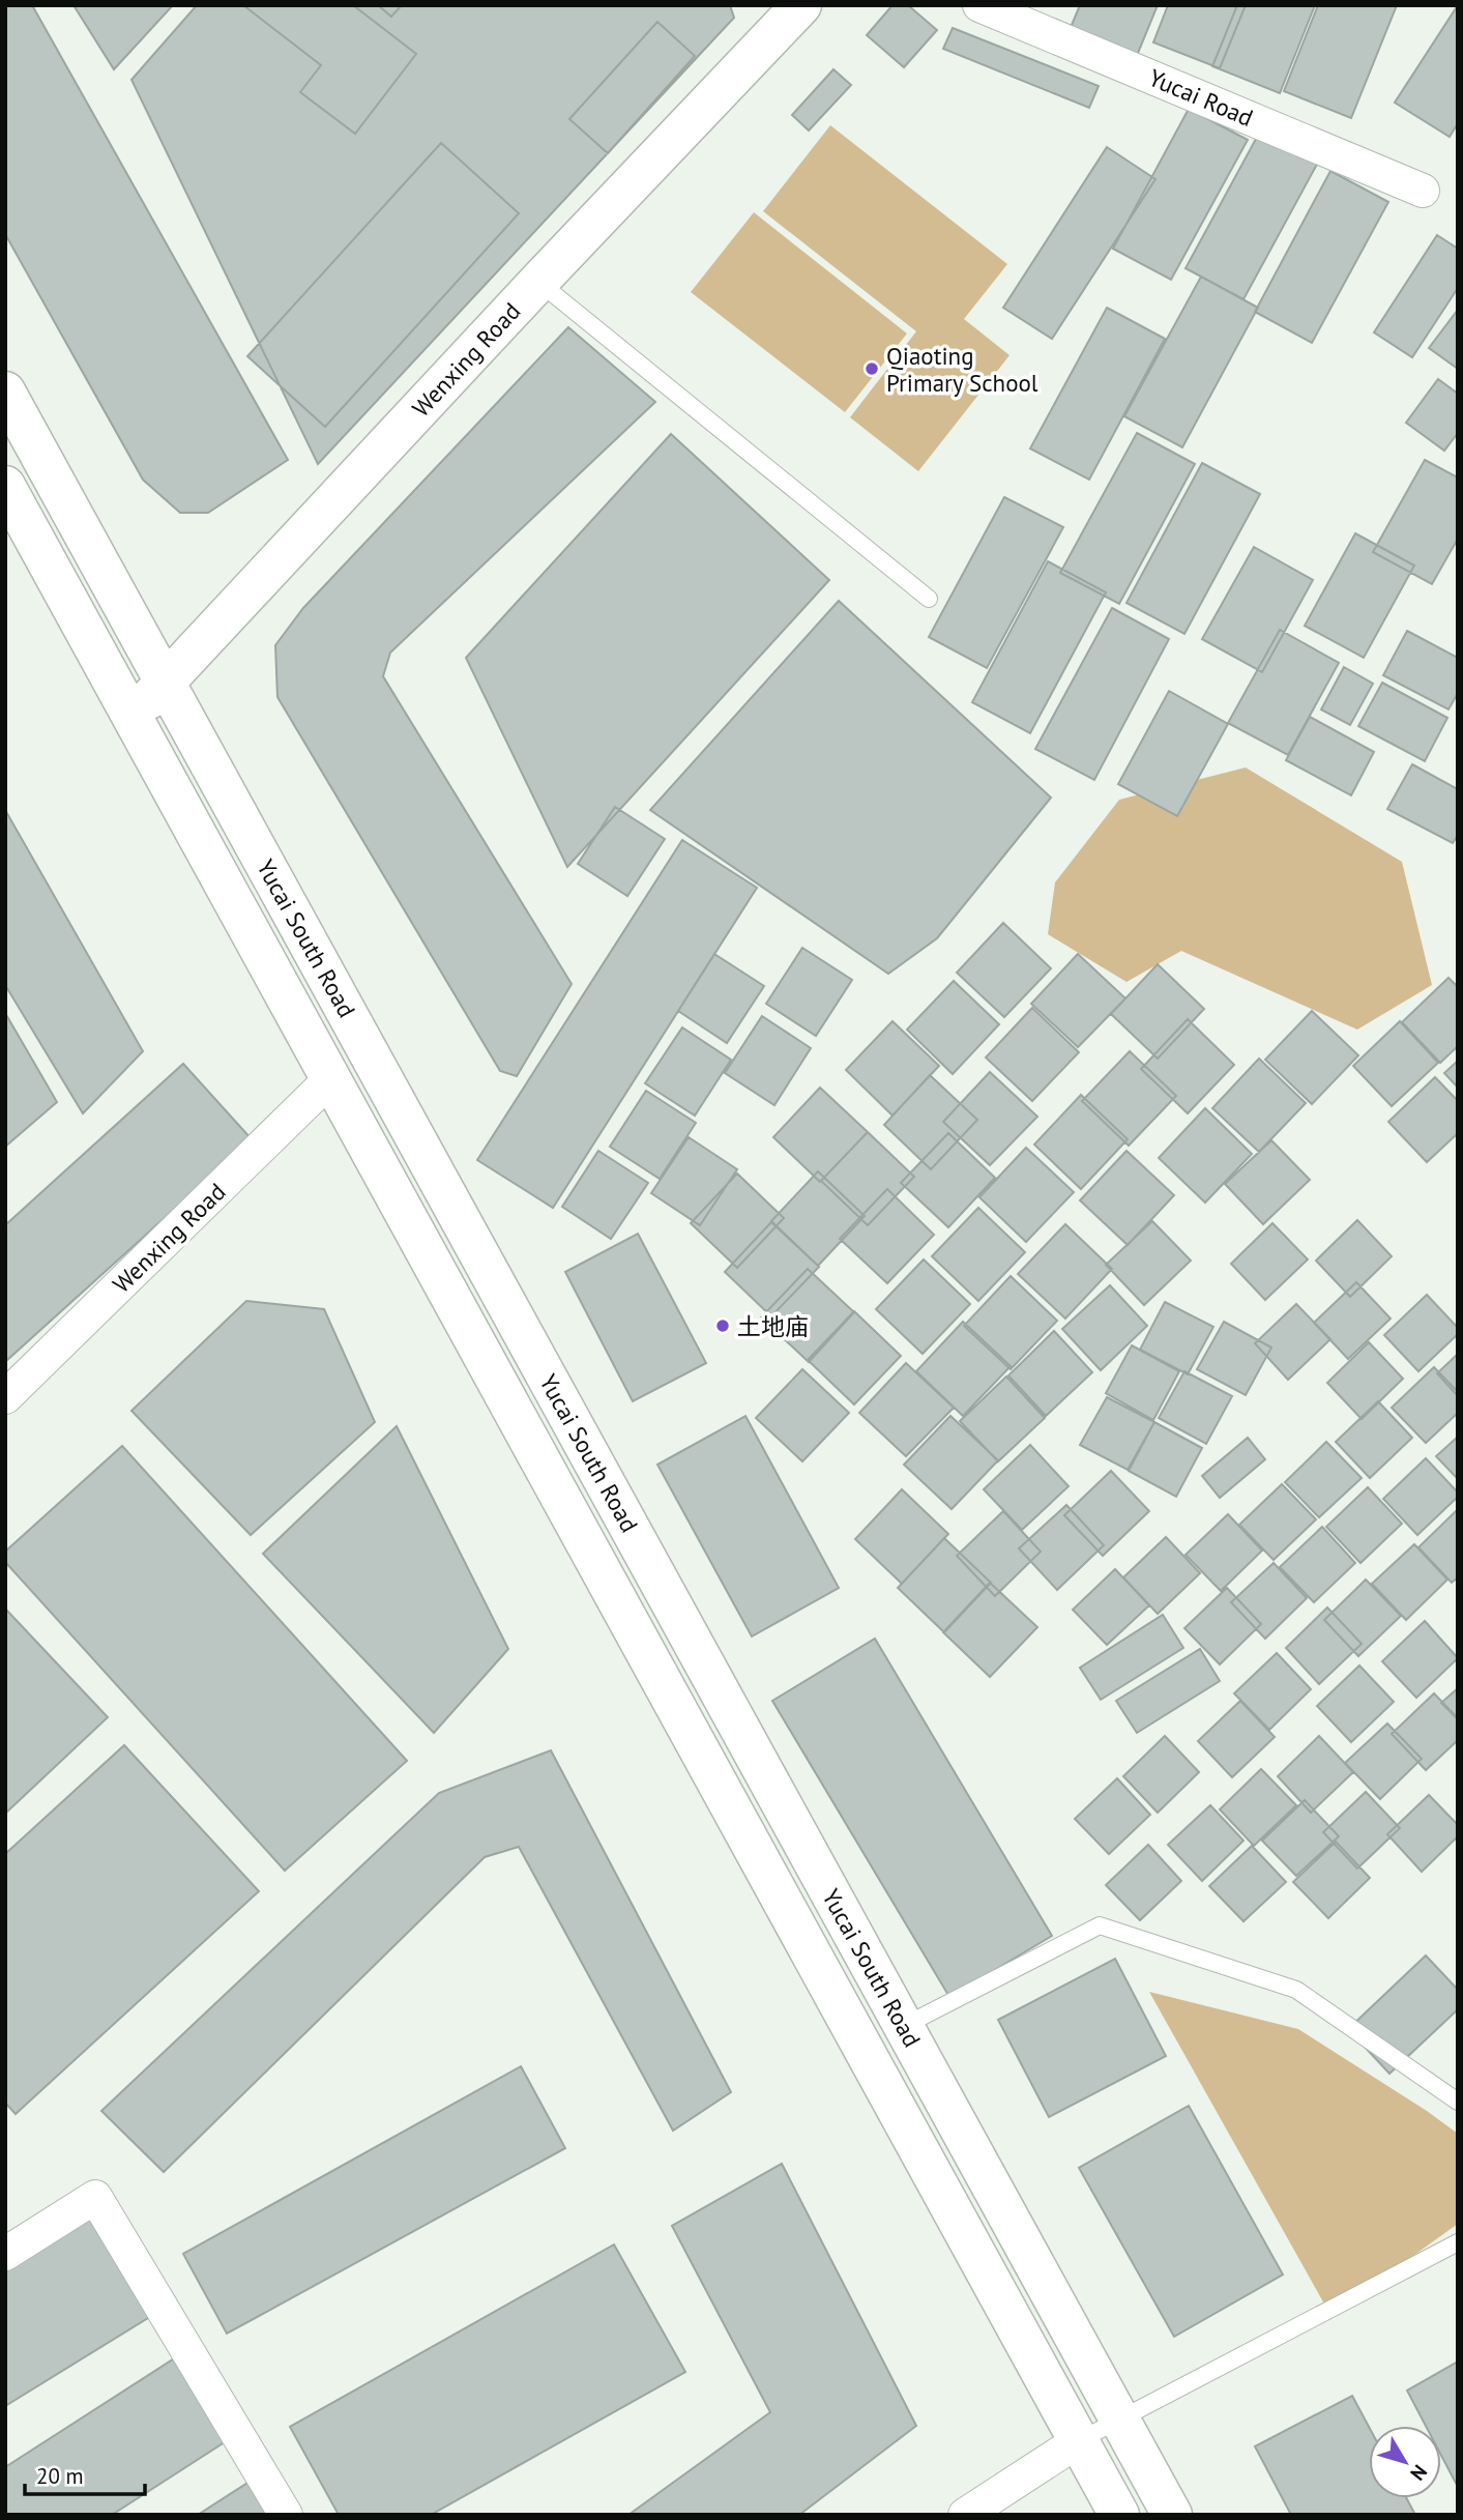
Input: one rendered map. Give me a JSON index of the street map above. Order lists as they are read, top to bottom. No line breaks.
{"streets":{"street":["Yucai Road","Wenxing Road","Yucai South Road"]},"crossings":[["Wenxing Road","Yucai South Road"]],"places":["Qiaoting Primary School","土地庙"],"scale_bar":"20 m","north":"bottom right"}
